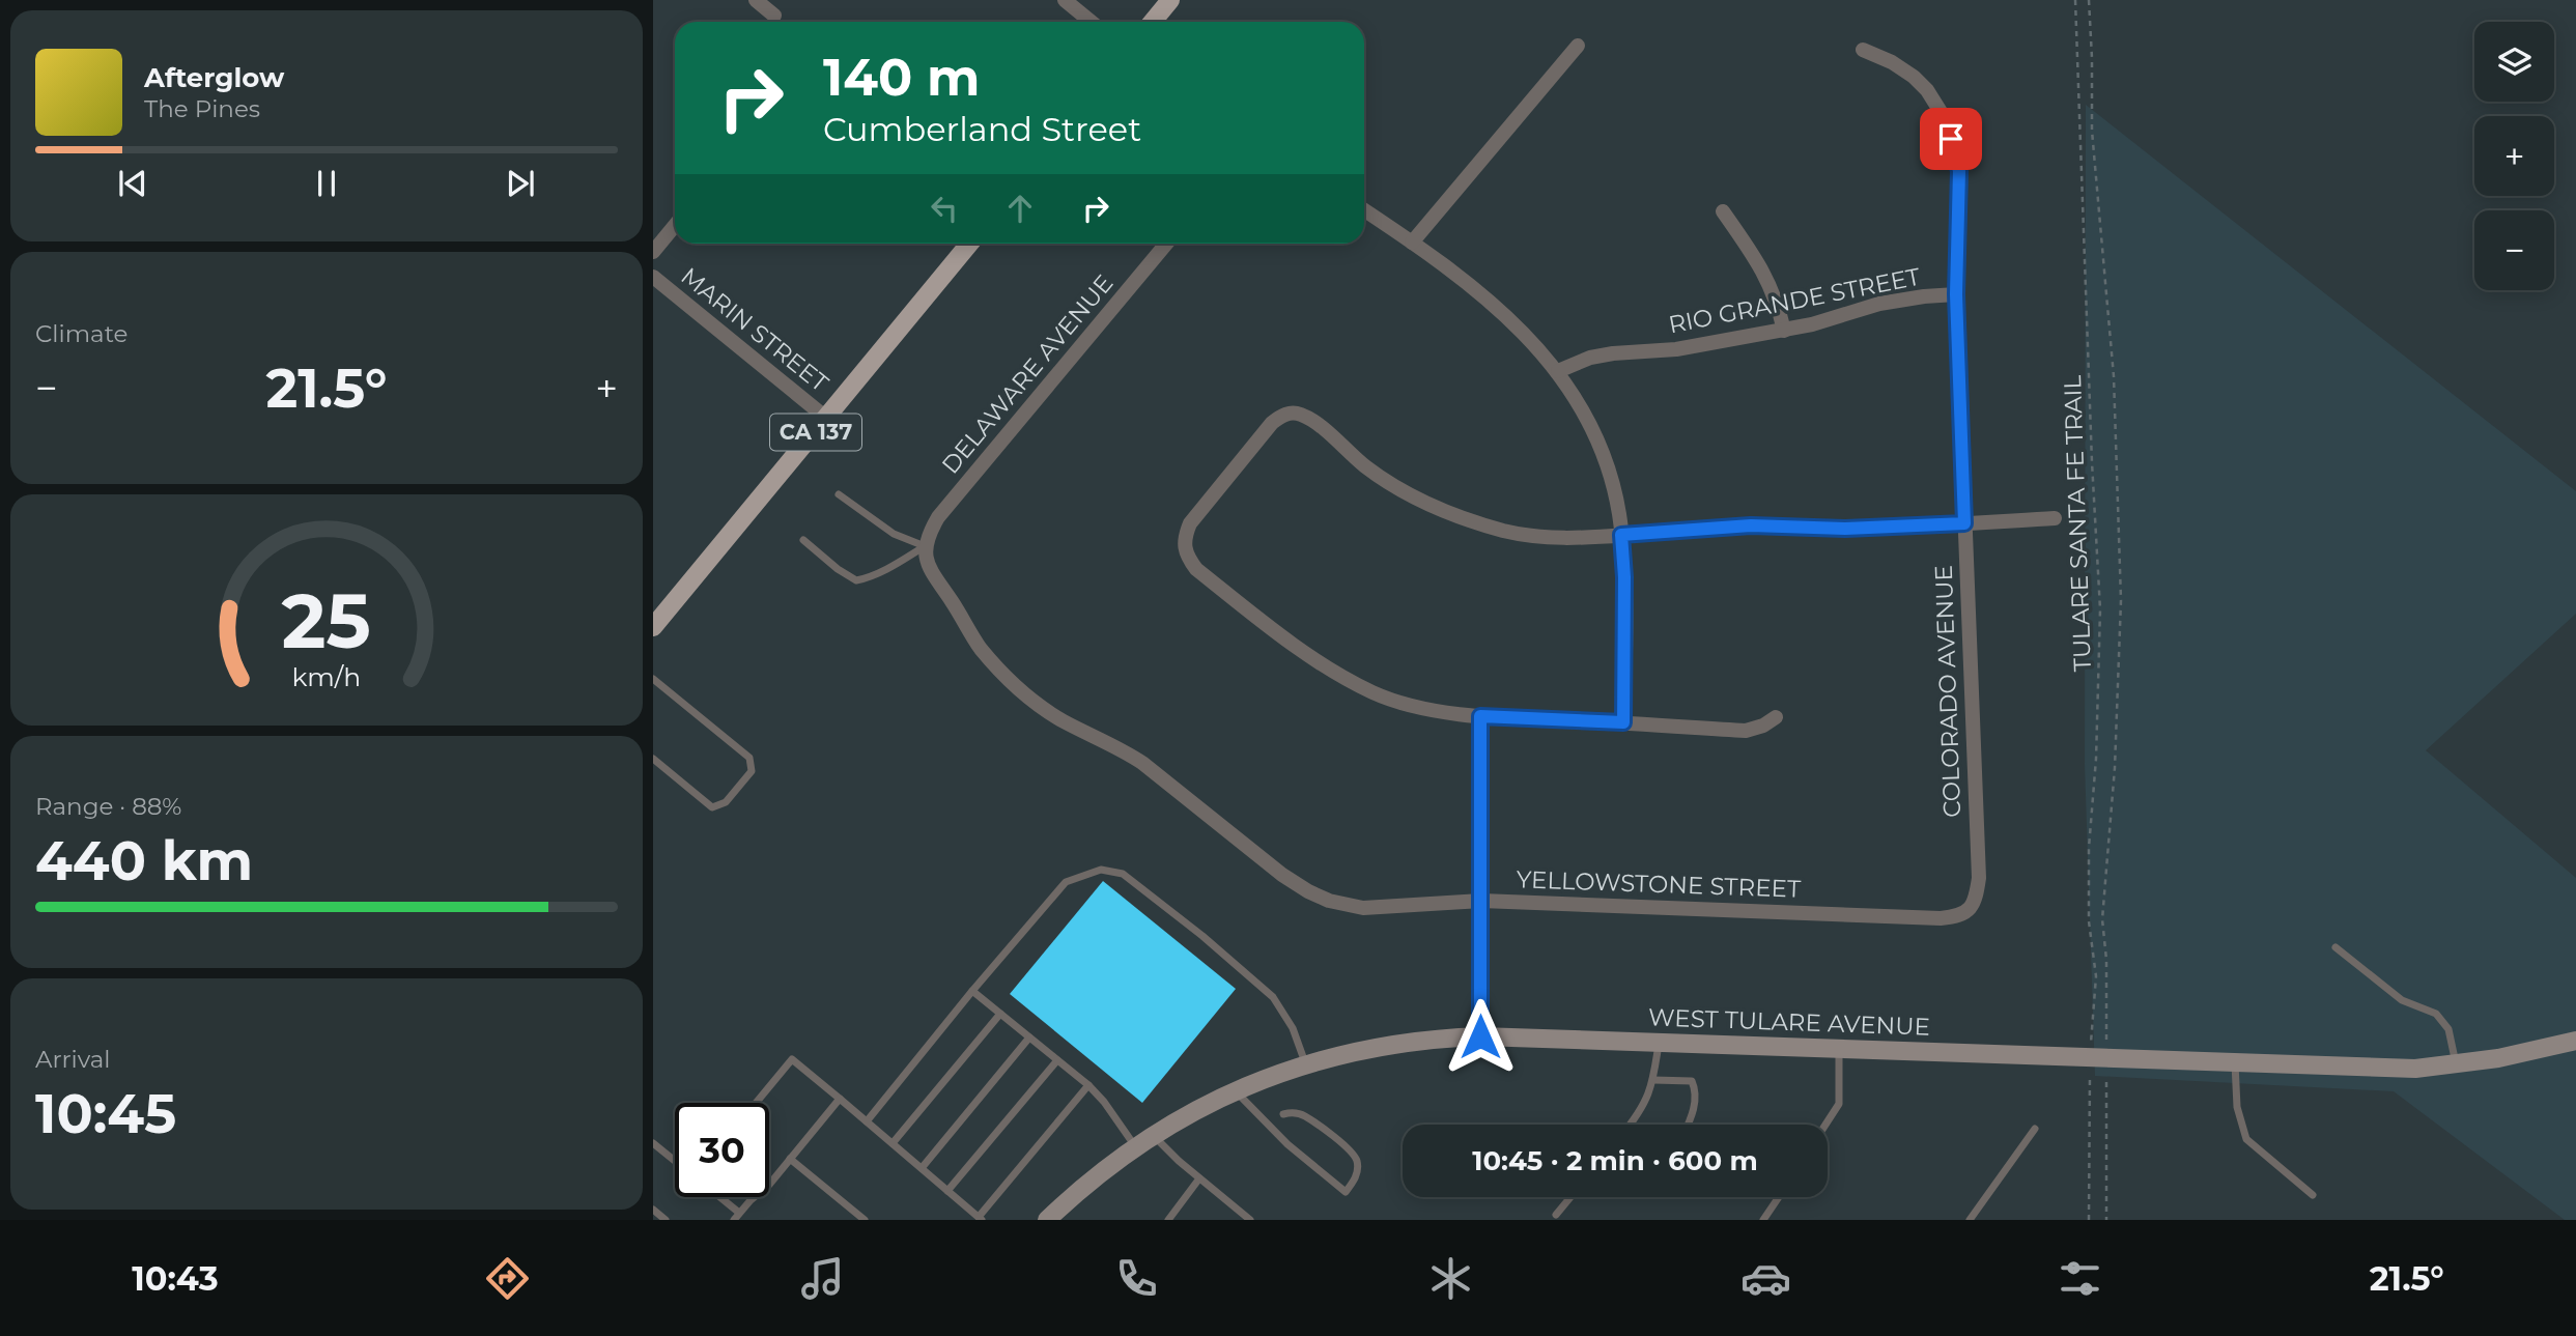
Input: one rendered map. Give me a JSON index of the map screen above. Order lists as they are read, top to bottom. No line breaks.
{"streets":{"main road":["CA 137","WEST TULARE AVENUE"],"street":["RIO GRANDE STREET","MARIN STREET","DELAWARE AVENUE","COLORADO AVENUE","YELLOWSTONE STREET"],"path":["TULARE SANTA FE TRAIL"]},"crossings":[["RIO GRANDE STREET","COLORADO AVENUE"],["MARIN STREET","CA 137"],["DELAWARE AVENUE","YELLOWSTONE STREET"],["TULARE SANTA FE TRAIL","WEST TULARE AVENUE"],["COLORADO AVENUE","YELLOWSTONE STREET"]],"page":{"map_buttons":["+","−"],"turn":["140 m","Cumberland Street"],"song":["Afterglow","The Pines"],"tile":["Climate",["Range · 88%","440 km"],["Arrival","10:45"]],"heat":["−","21.5°","+"],"limit":"30","trip":"10:45 · 2 min · 600 m","tabs":["10:43","21.5°"],"gauge":["25","km/h"]}}
